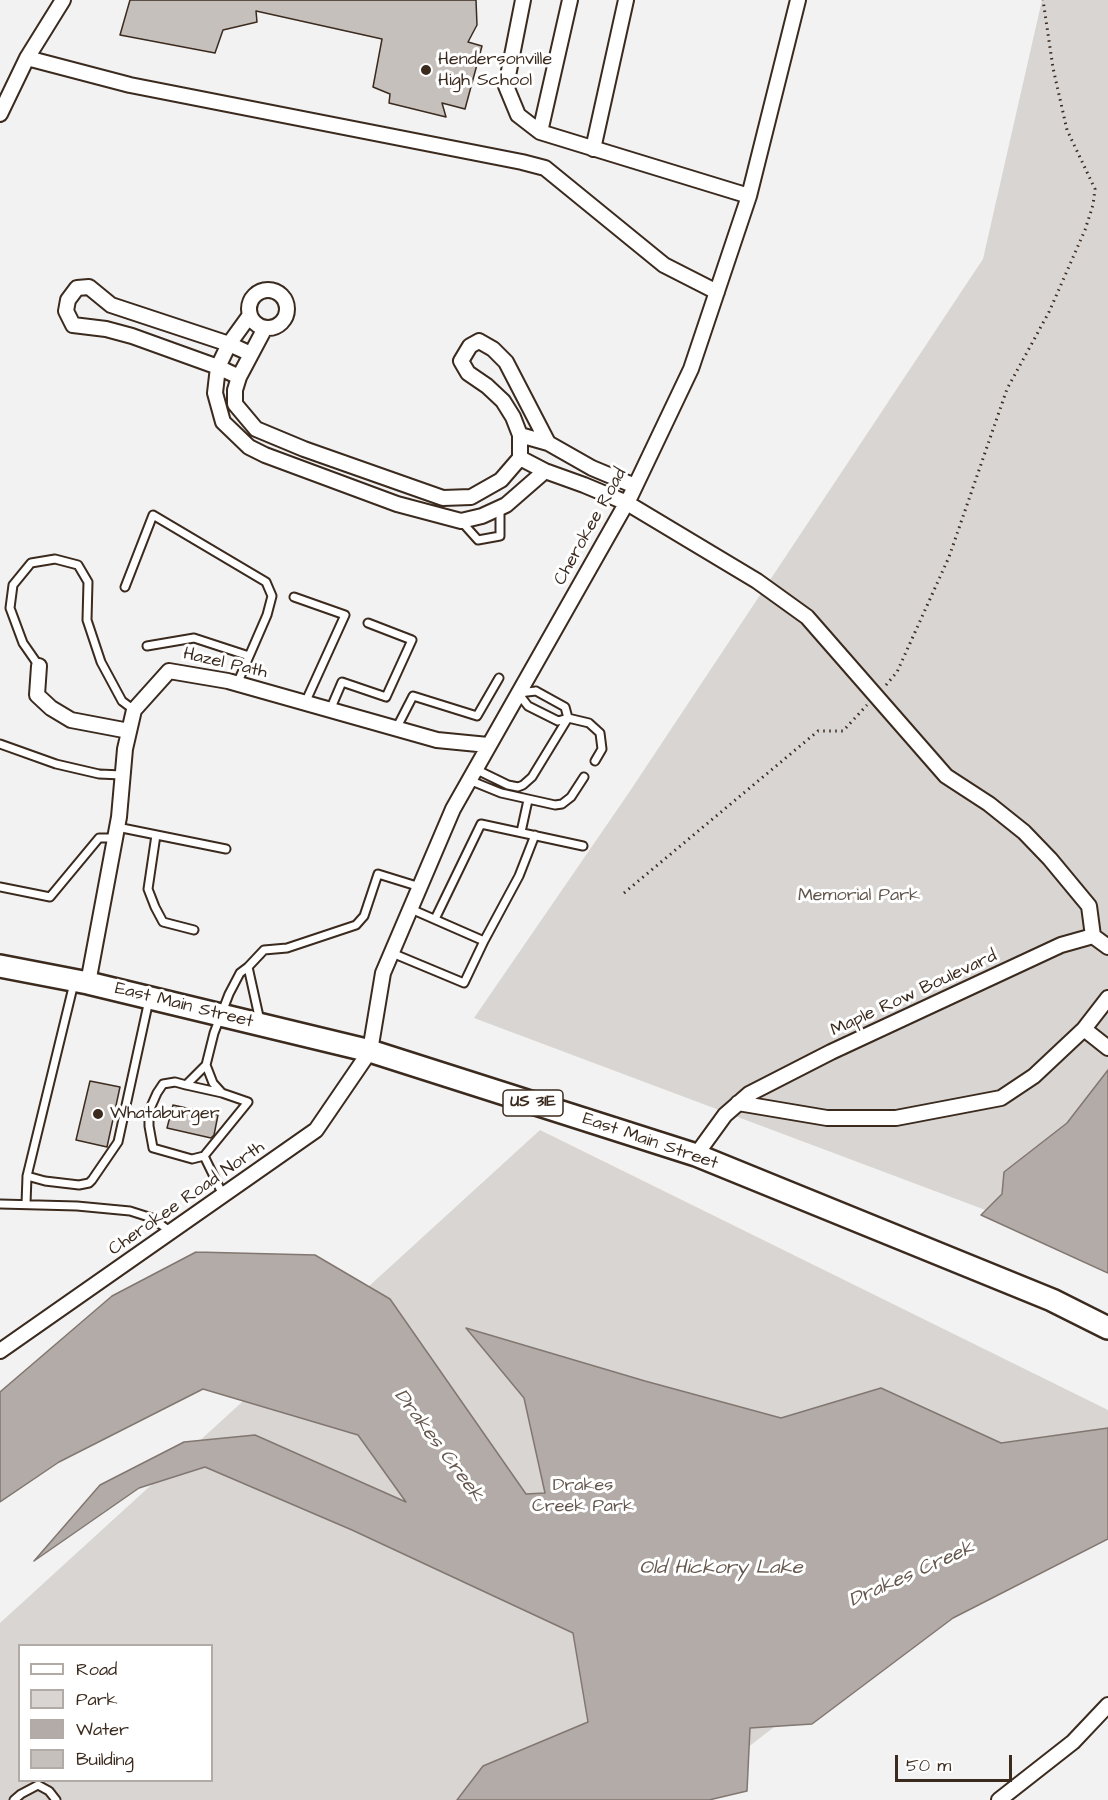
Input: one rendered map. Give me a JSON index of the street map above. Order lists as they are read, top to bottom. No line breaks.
{"streets":{"main road":["East Main Street","US 31E"],"street":["Cherokee Road","Hazel Path","Maple Row Boulevard","Cherokee Road North"]},"crossings":[["Cherokee Road","Hazel Path"],["Cherokee Road","East Main Street"],["Cherokee Road","Cherokee Road North"],["Hazel Path","East Main Street"],["Maple Row Boulevard","East Main Street"],["East Main Street","Cherokee Road North"]],"water":["Drakes Creek","Old Hickory Lake"],"parks":["Memorial Park","Drakes Creek Park"],"places":["Hendersonville High School","Whataburger"],"legend":["Road","Park","Water","Building"],"scale_bar":"50 m"}
